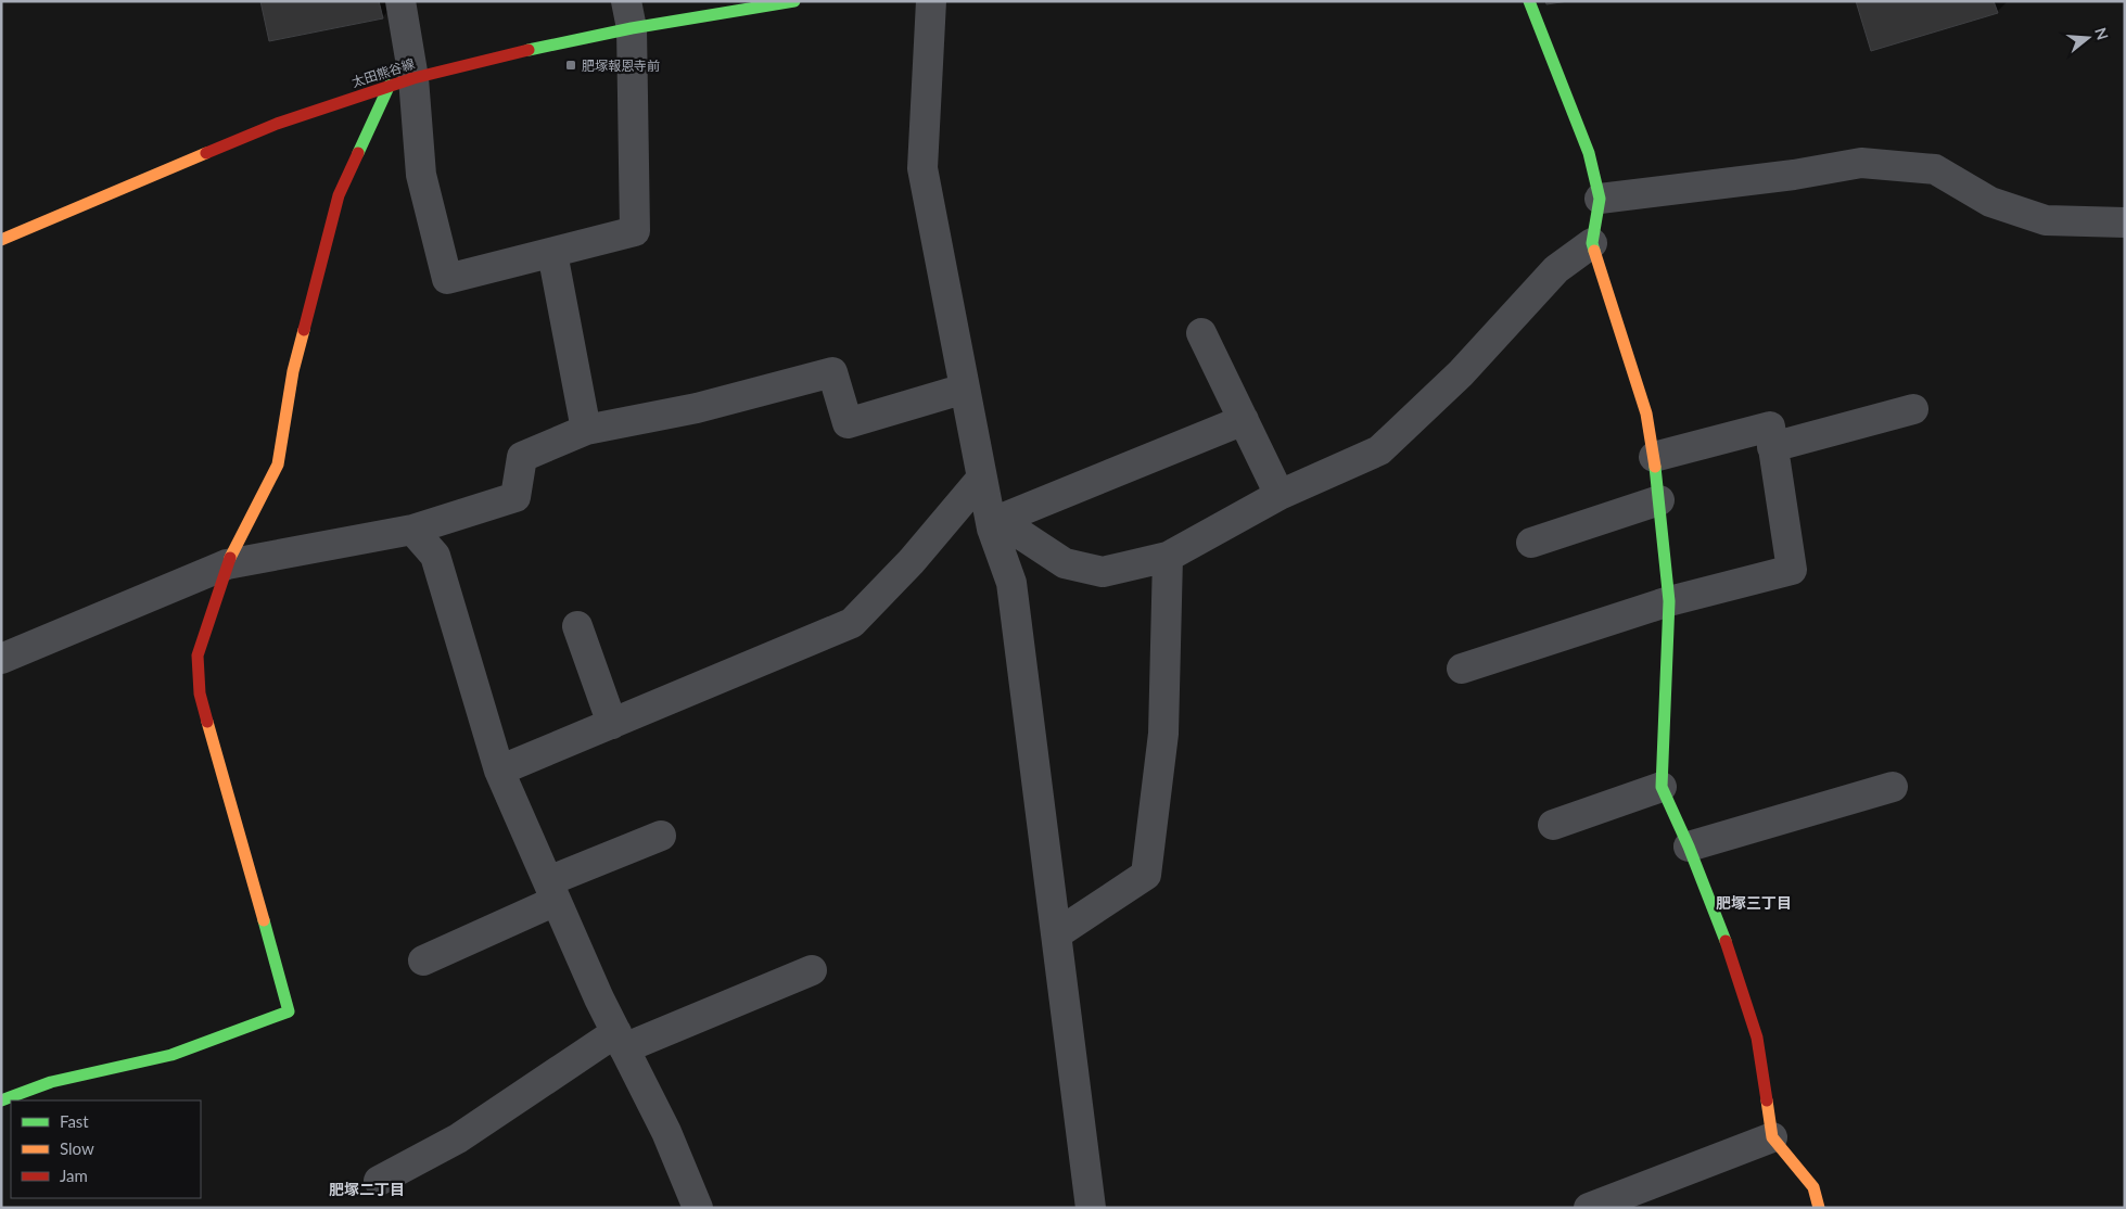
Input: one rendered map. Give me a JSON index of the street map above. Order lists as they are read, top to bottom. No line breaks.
{"streets":{"street":["太田熊谷線"]},"districts":["肥塚三丁目","肥塚二丁目"],"places":{"transit":["肥塚報恩寺前"]},"legend":["Fast","Slow","Jam"],"north":"right"}
